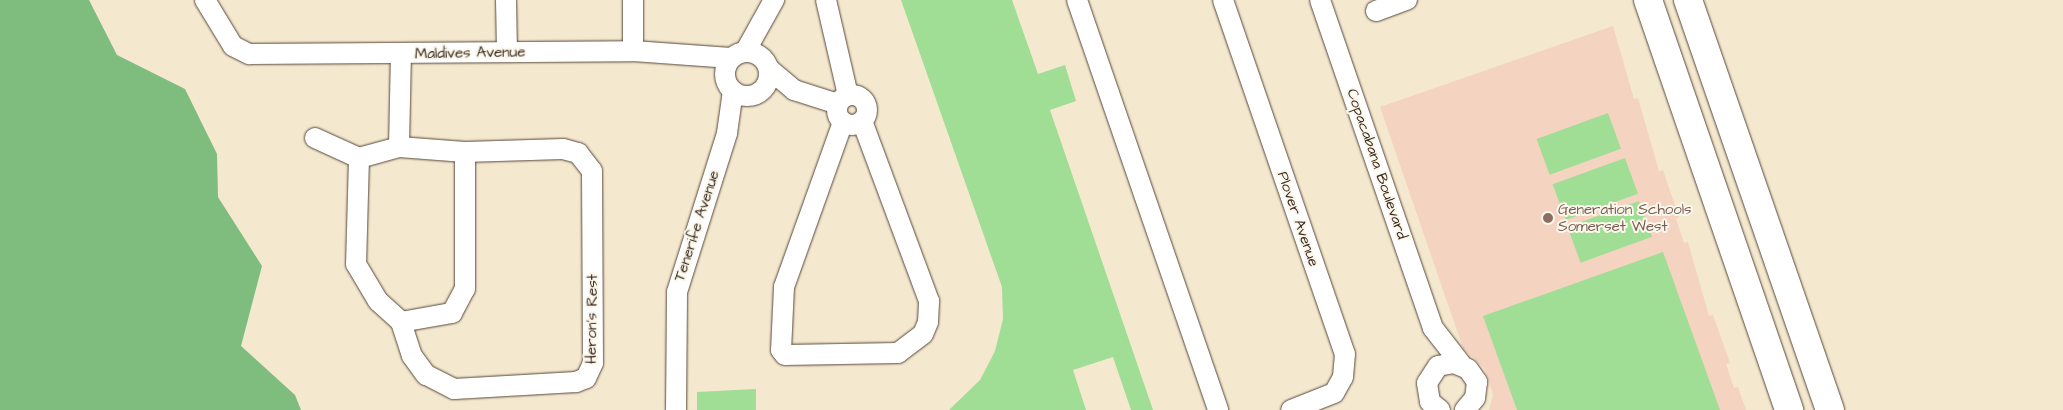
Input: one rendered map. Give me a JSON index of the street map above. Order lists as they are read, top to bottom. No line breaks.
{"streets":{"street":["Maldives Avenue","Copacabana Boulevard","Plover Avenue","Tenerife Avenue","Heron's Rest"]},"crossings":[["Maldives Avenue","Tenerife Avenue"]],"places":["Generation Schools Somerset West"]}
